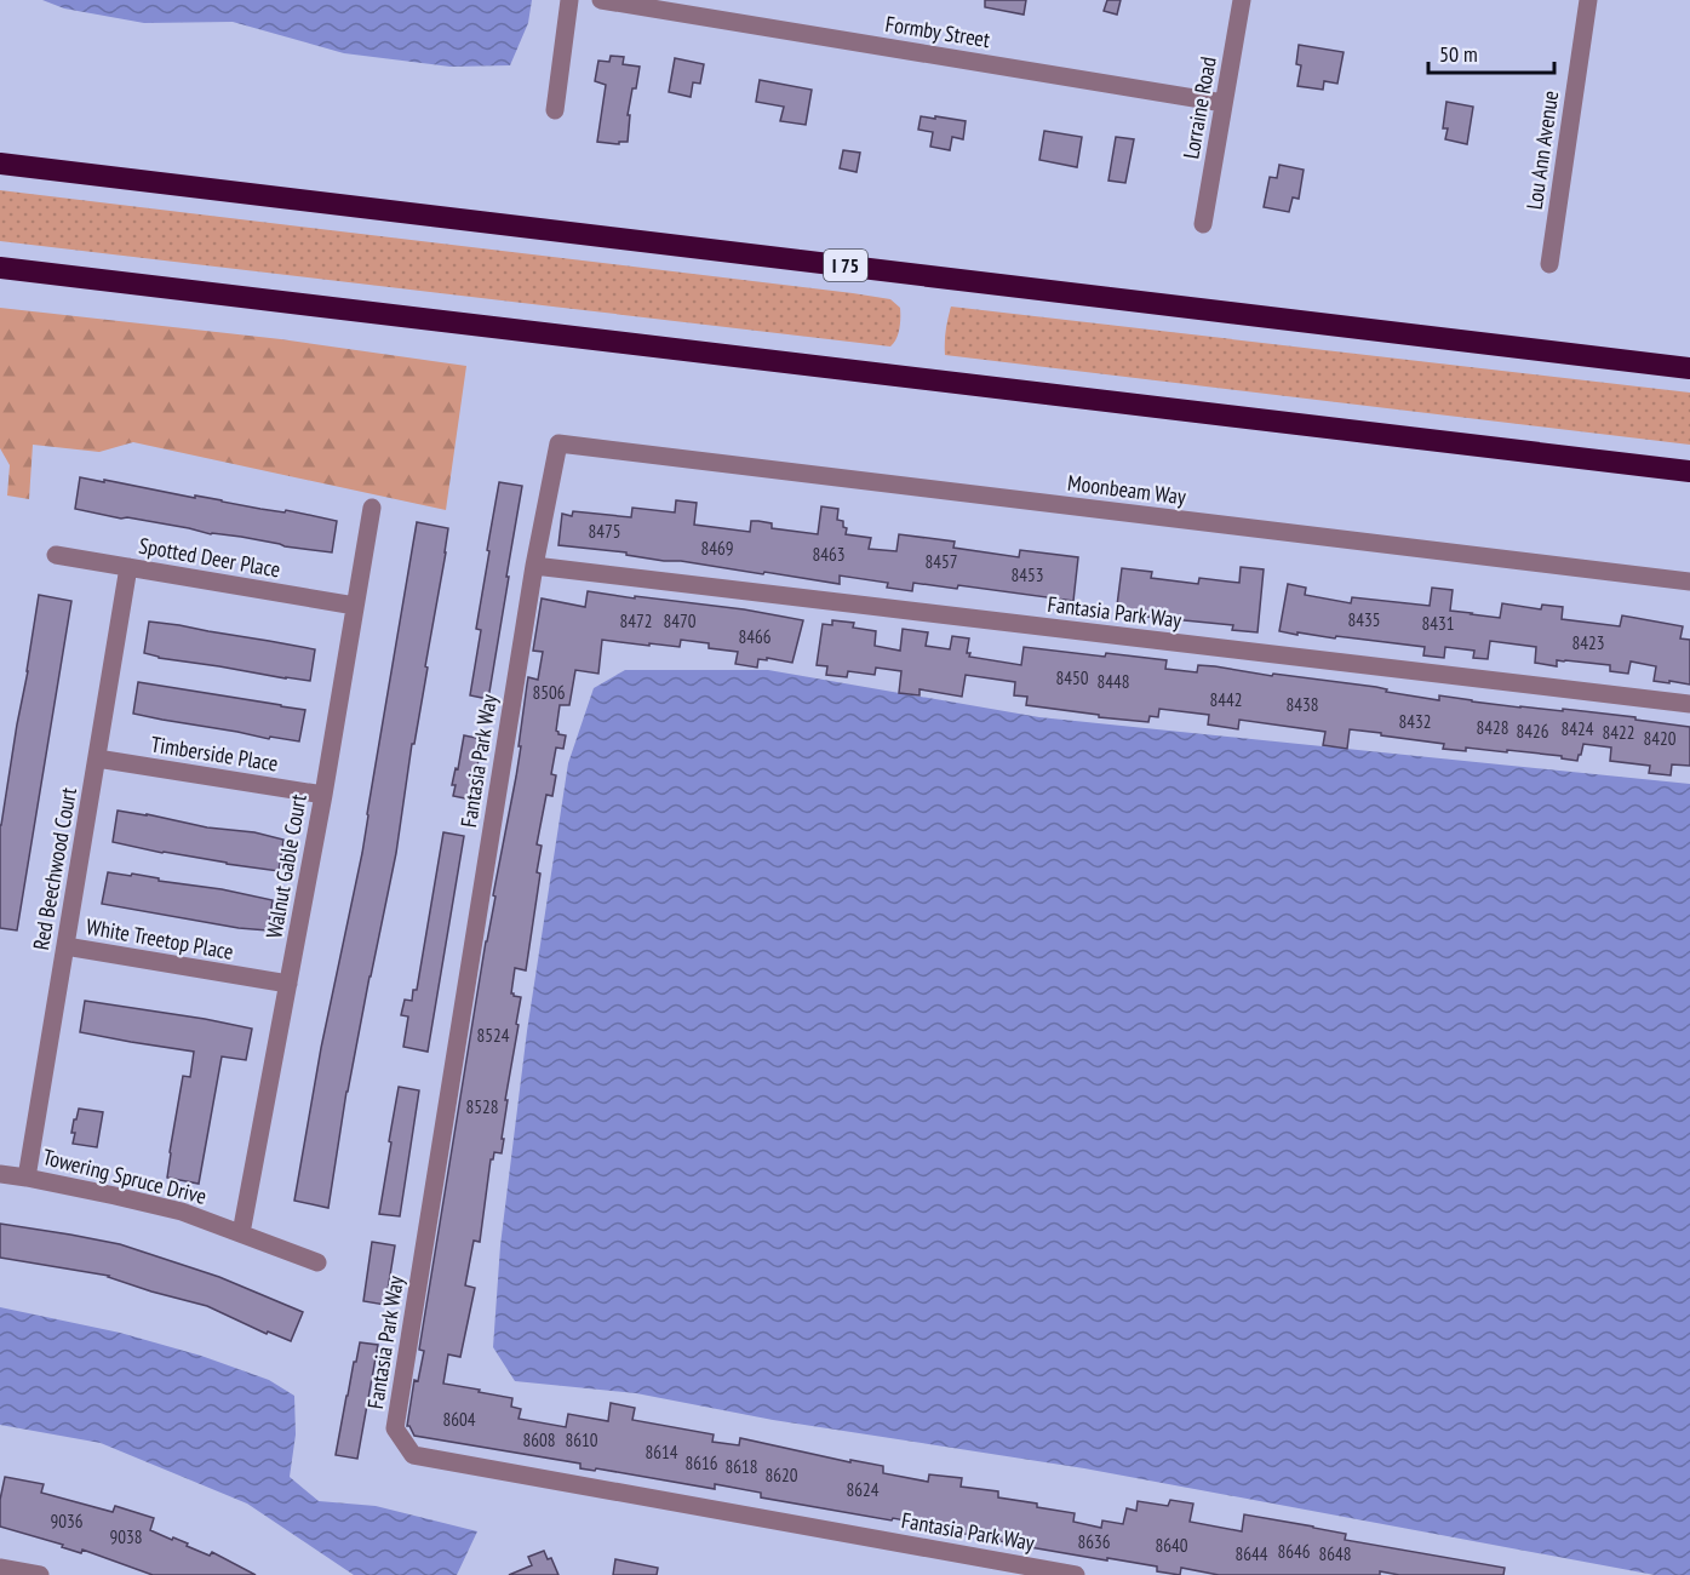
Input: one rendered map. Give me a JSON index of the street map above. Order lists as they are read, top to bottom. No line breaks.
{"streets":{"highway":["I 75"],"street":["Formby Street","Lorraine Road","Lou Ann Avenue","Moonbeam Way","Spotted Deer Place","Fantasia Park Way","Timberside Place","Walnut Gable Court","Red Beechwood Court","White Treetop Place","Towering Spruce Drive"]},"crossings":[["Formby Street","Lorraine Road"],["Moonbeam Way","Fantasia Park Way"],["Spotted Deer Place","Walnut Gable Court"],["Spotted Deer Place","Red Beechwood Court"],["Timberside Place","Walnut Gable Court"],["Timberside Place","Red Beechwood Court"],["Walnut Gable Court","White Treetop Place"],["Walnut Gable Court","Towering Spruce Drive"],["Red Beechwood Court","White Treetop Place"],["Red Beechwood Court","Towering Spruce Drive"]],"house_numbers":["8475","8469","8463","8457","8453","8435","8472","8470","8431","8466","8423","8450","8448","8506","8442","8438","8432","8428","8424","8426","8422","8420","8524","8528","8604","8608","8610","8614","8616","8618","8620","8624","9036","9038","8636","8640","8646","8644","8648"],"scale_bar":"50 m"}
